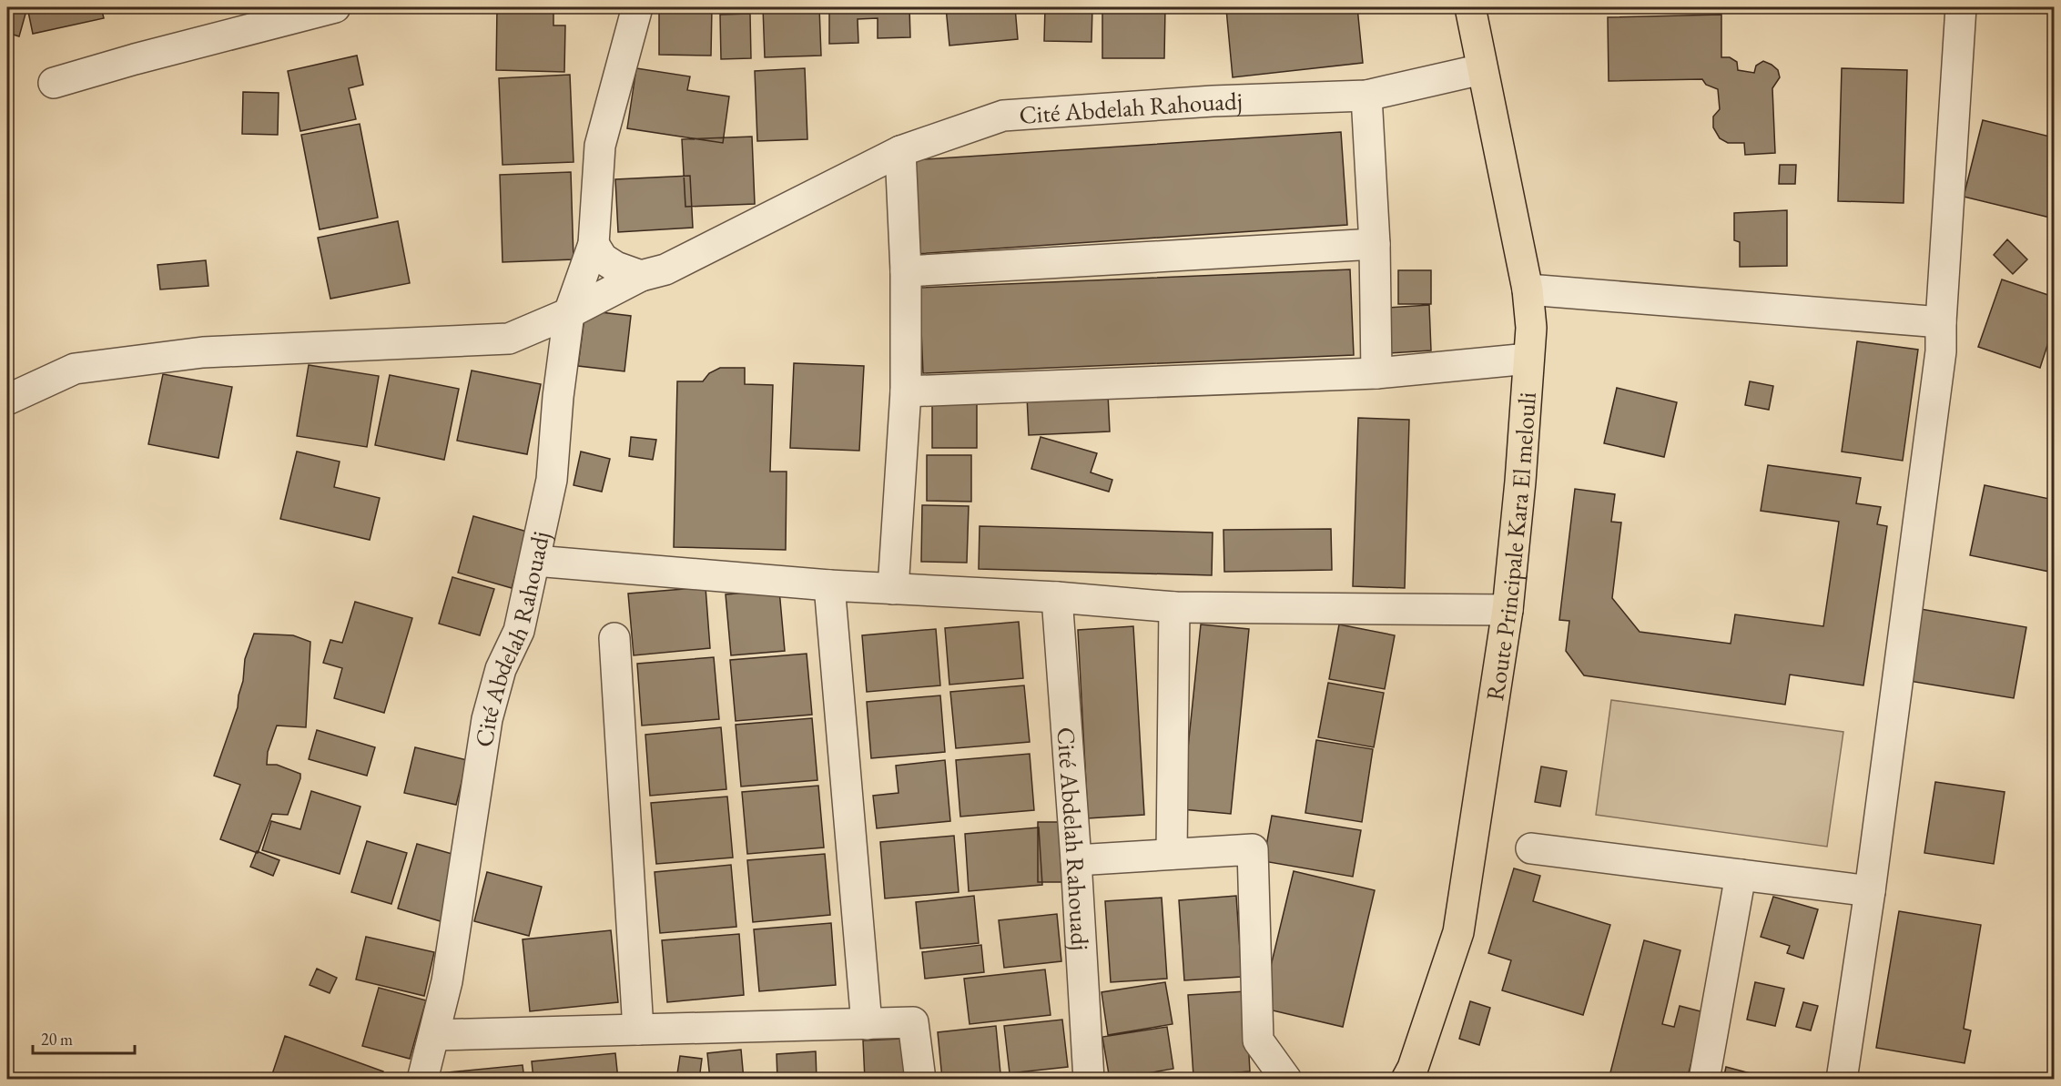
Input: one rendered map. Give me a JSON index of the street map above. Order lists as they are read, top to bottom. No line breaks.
{"streets":{"main road":["Route Principale Kara El melouli"],"street":["Cité Abdelah Rahouadj"]},"crossings":[["Cité Abdelah Rahouadj","Route Principale Kara El melouli"]],"scale_bar":"20 m"}
